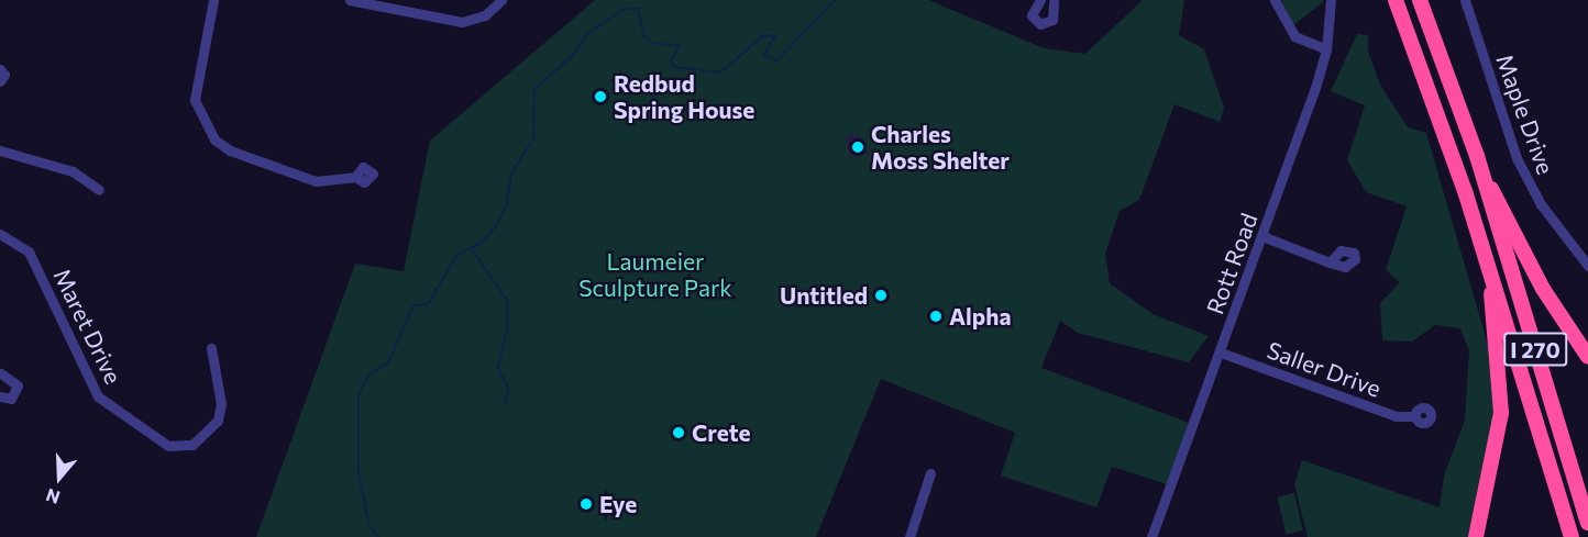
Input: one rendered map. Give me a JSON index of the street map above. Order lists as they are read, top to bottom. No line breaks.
{"streets":{"highway":["I 270"],"street":["Maple Drive","Rott Road","Maret Drive","Saller Drive"]},"crossings":[["Rott Road","Saller Drive"]],"parks":["Laumeier Sculpture Park"],"places":["Redbud Spring House","Charles Moss Shelter","Untitled","Alpha","Crete","Eye"],"north":"bottom"}
